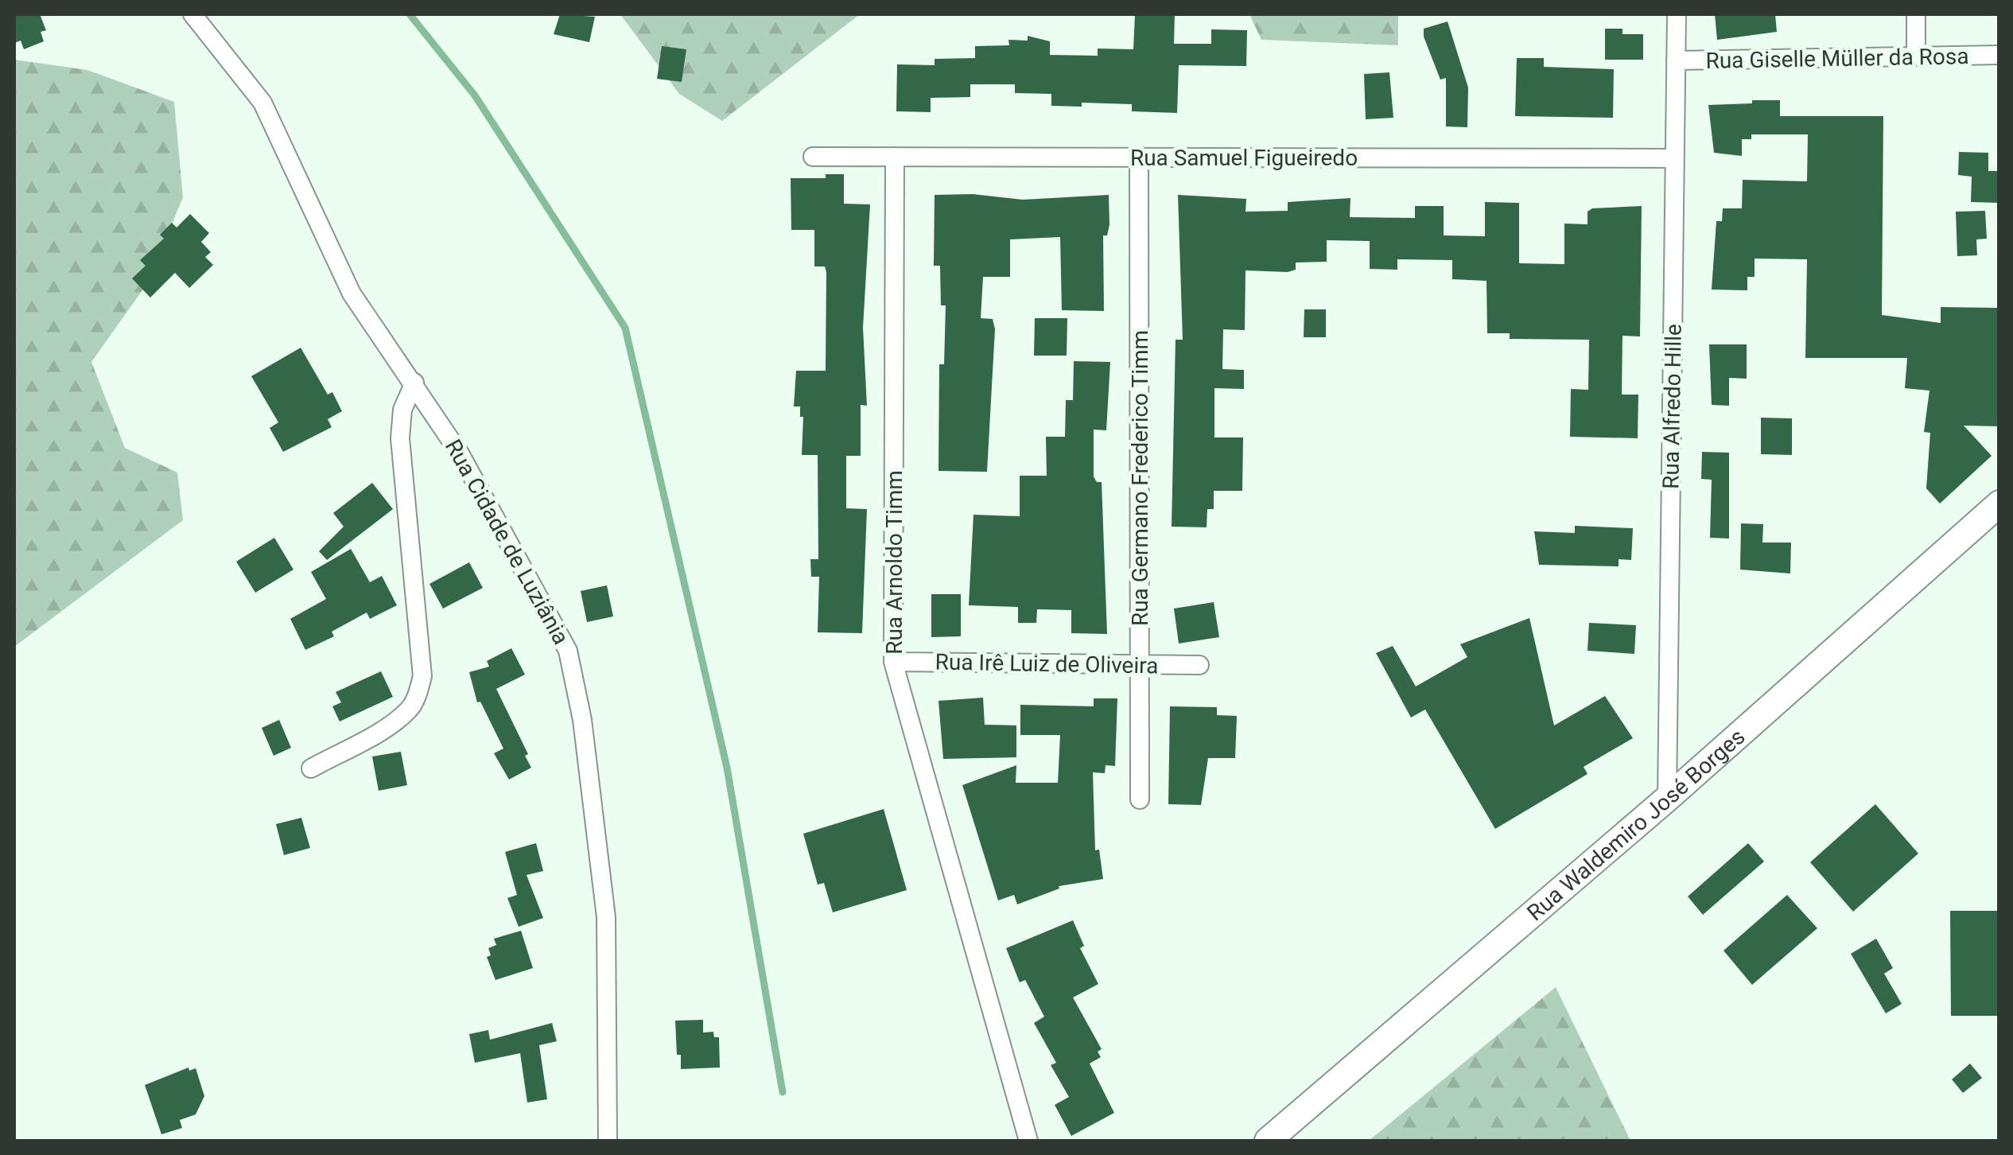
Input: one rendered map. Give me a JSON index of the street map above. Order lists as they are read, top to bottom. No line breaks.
{"streets":{"main road":["Rua Waldemiro José Borges"],"street":["Rua Giselle Müller da Rosa","Rua Samuel Figueiredo","Rua Alfredo Hille","Rua Germano Frederico Timm","Rua Cidade de Luziânia","Rua Arnoldo Timm","Rua Irê Luiz de Oliveira"]},"crossings":[["Rua Giselle Müller da Rosa","Rua Alfredo Hille"],["Rua Samuel Figueiredo","Rua Alfredo Hille"],["Rua Samuel Figueiredo","Rua Germano Frederico Timm"],["Rua Samuel Figueiredo","Rua Arnoldo Timm"],["Rua Alfredo Hille","Rua Waldemiro José Borges"],["Rua Germano Frederico Timm","Rua Irê Luiz de Oliveira"],["Rua Arnoldo Timm","Rua Irê Luiz de Oliveira"]]}
